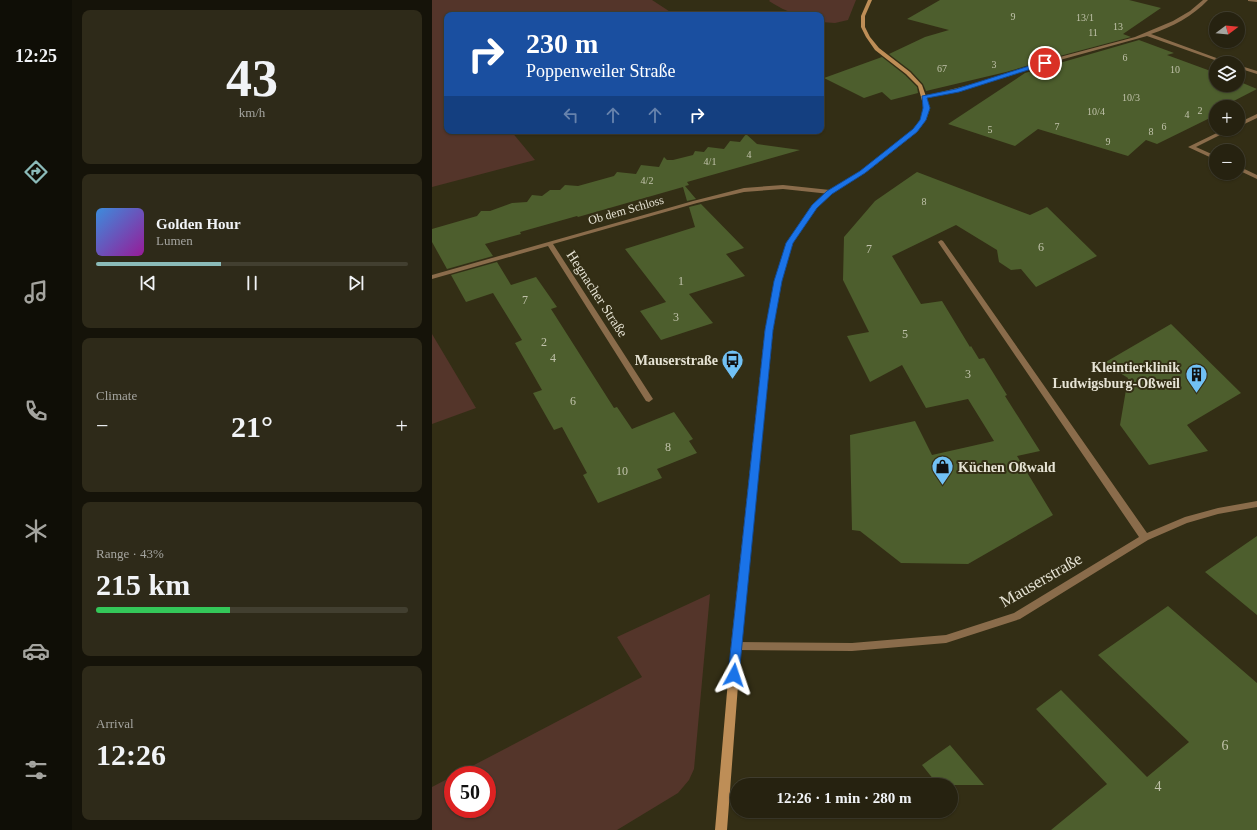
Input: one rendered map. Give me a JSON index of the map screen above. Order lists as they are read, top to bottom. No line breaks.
{"streets":{"street":["Ob dem Schloss","Hegnacher Straße","Mauserstraße"]},"crossings":[["Ob dem Schloss","Hegnacher Straße"]],"places":{"bus stop":["Mauserstraße"],"building":["Kleintierklinik Ludwigsburg-Oßweil"],"shop":["Küchen Oßwald"]},"house_numbers":["9","13/1","13","11","6","3","67","10","10/3","2","10/4","4","7","6","5","8","9","4","4/1","4/2","8","6","7","1","7","3","5","2","4","3","6","8","10","6","4"],"north":"right","page":{"tabs":"12:25","tile":[["43","km/h"],"Climate",["Range · 43%","215 km"],["Arrival","12:26"]],"map_buttons":["+","−"],"turn":["230 m","Poppenweiler Straße"],"song":["Golden Hour","Lumen"],"heat":["−","21°","+"],"limit":"50","trip":"12:26 · 1 min · 280 m"}}
